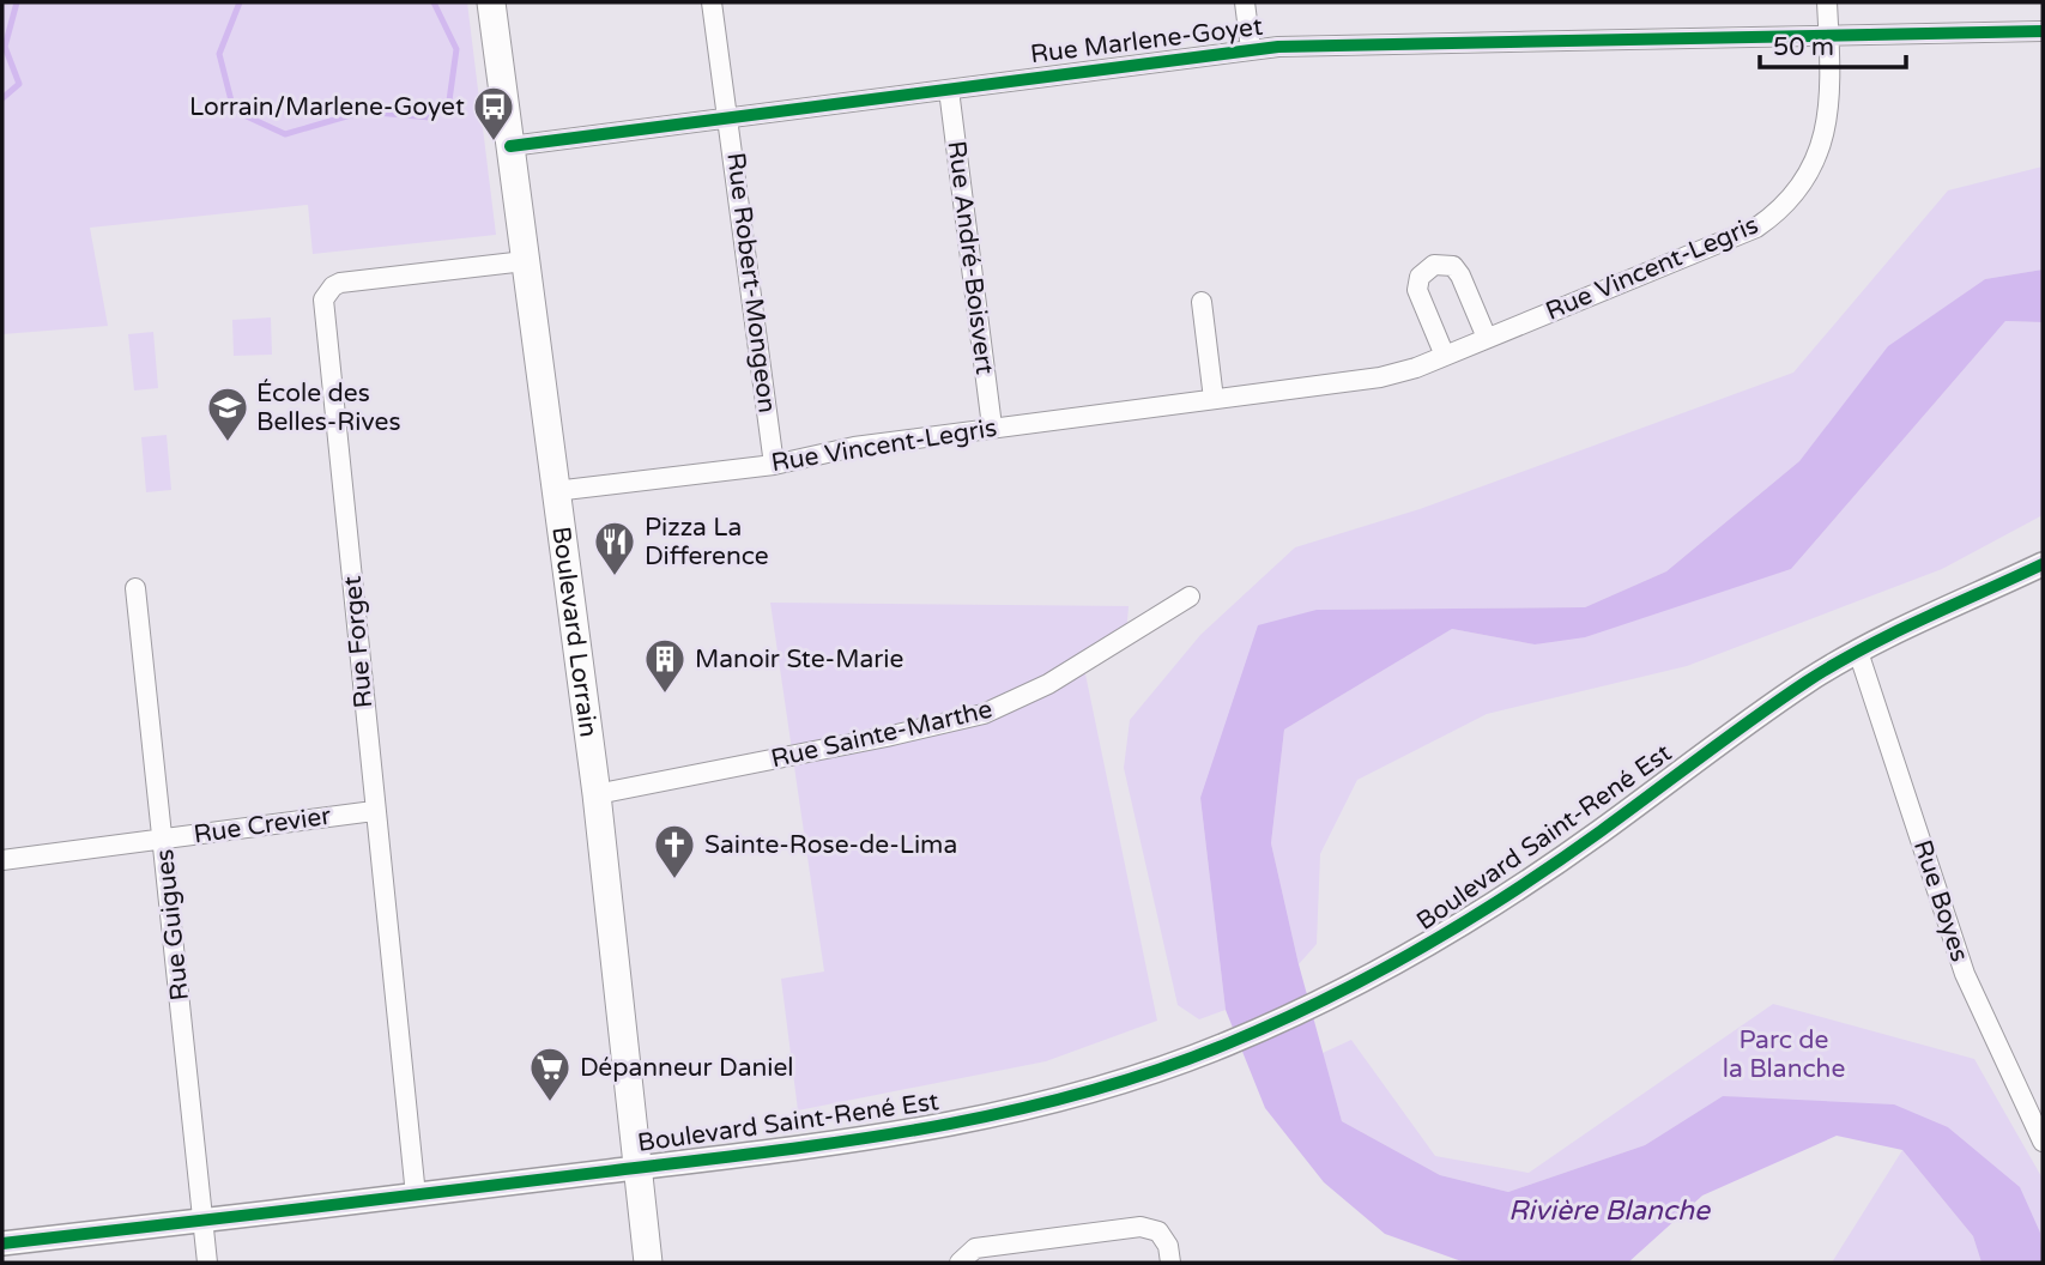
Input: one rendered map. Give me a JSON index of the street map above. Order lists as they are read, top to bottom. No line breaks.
{"streets":{"main road":["Boulevard Lorrain"],"street":["Rue Marlene-Goyet","Rue André-Boisvert","Rue Vincent-Legris","Rue Robert-Mongeon","Rue Forget","Rue Sainte-Marthe","Rue Crevier","Boulevard Saint-René Est","Rue Boyes","Rue Guigues"]},"crossings":[["Rue Marlene-Goyet","Rue André-Boisvert"],["Rue Marlene-Goyet","Rue Vincent-Legris"],["Rue Marlene-Goyet","Rue Robert-Mongeon"],["Rue Marlene-Goyet","Boulevard Lorrain"],["Rue André-Boisvert","Rue Vincent-Legris"],["Rue Vincent-Legris","Rue Robert-Mongeon"],["Rue Vincent-Legris","Boulevard Lorrain"],["Boulevard Lorrain","Rue Forget"],["Boulevard Lorrain","Rue Sainte-Marthe"],["Boulevard Lorrain","Boulevard Saint-René Est"],["Rue Forget","Rue Crevier"],["Rue Forget","Boulevard Saint-René Est"],["Rue Crevier","Rue Guigues"],["Boulevard Saint-René Est","Rue Boyes"],["Boulevard Saint-René Est","Rue Guigues"]],"water":["Rivière Blanche"],"parks":["Parc de la Blanche"],"places":{"bus stop":["Lorrain/Marlene-Goyet"],"school or university":["École des Belles-Rives"],"restaurant":["Pizza La Difference"],"building":["Manoir Ste-Marie"],"church":["Sainte-Rose-de-Lima"],"supermarket":["Dépanneur Daniel"]},"scale_bar":"50 m"}
